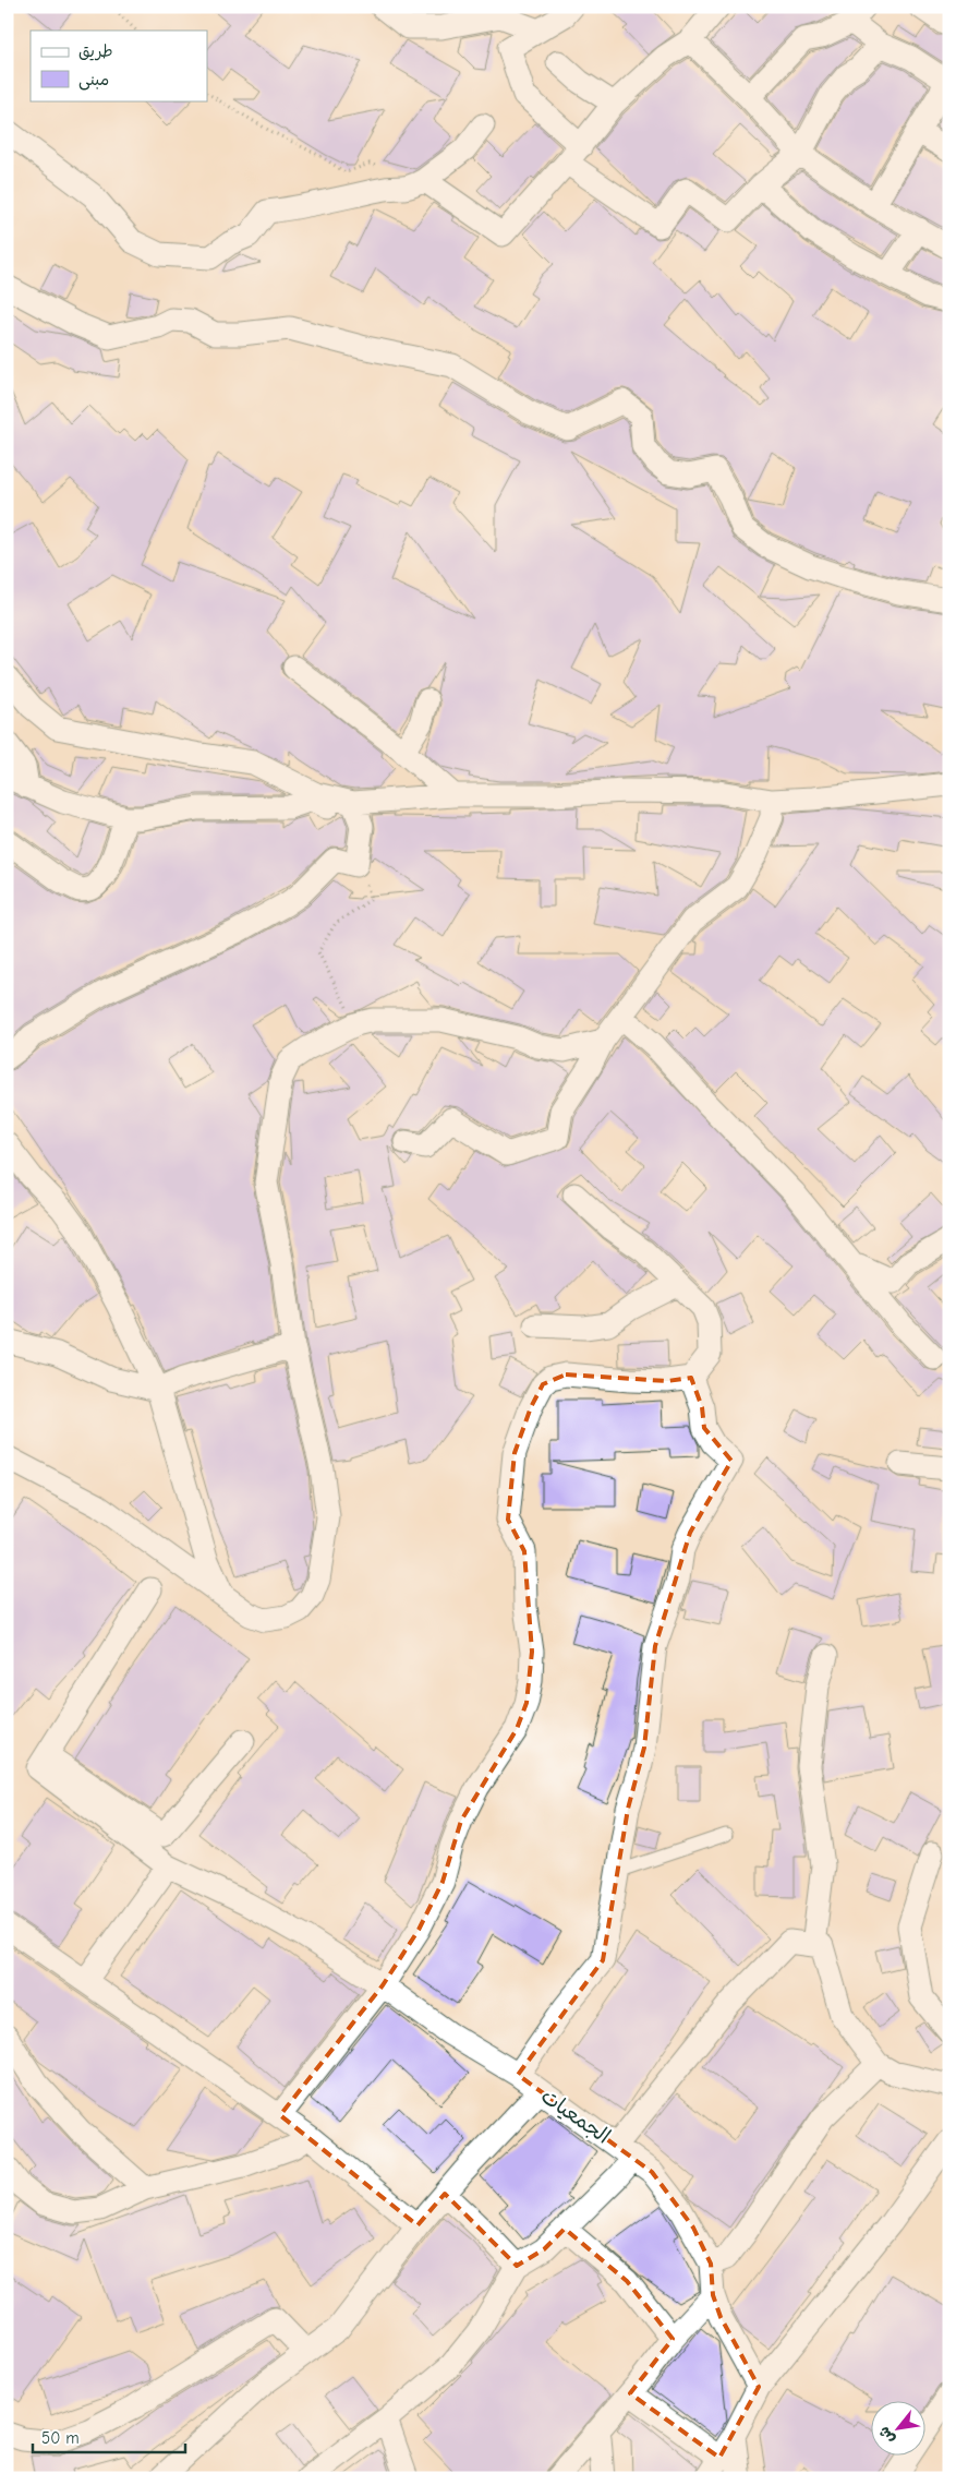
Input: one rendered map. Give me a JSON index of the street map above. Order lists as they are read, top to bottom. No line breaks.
{"streets":{"street":["الجمعيات"]},"legend":["طريق","مبنى"],"scale_bar":"50 m","north":"bottom left"}
